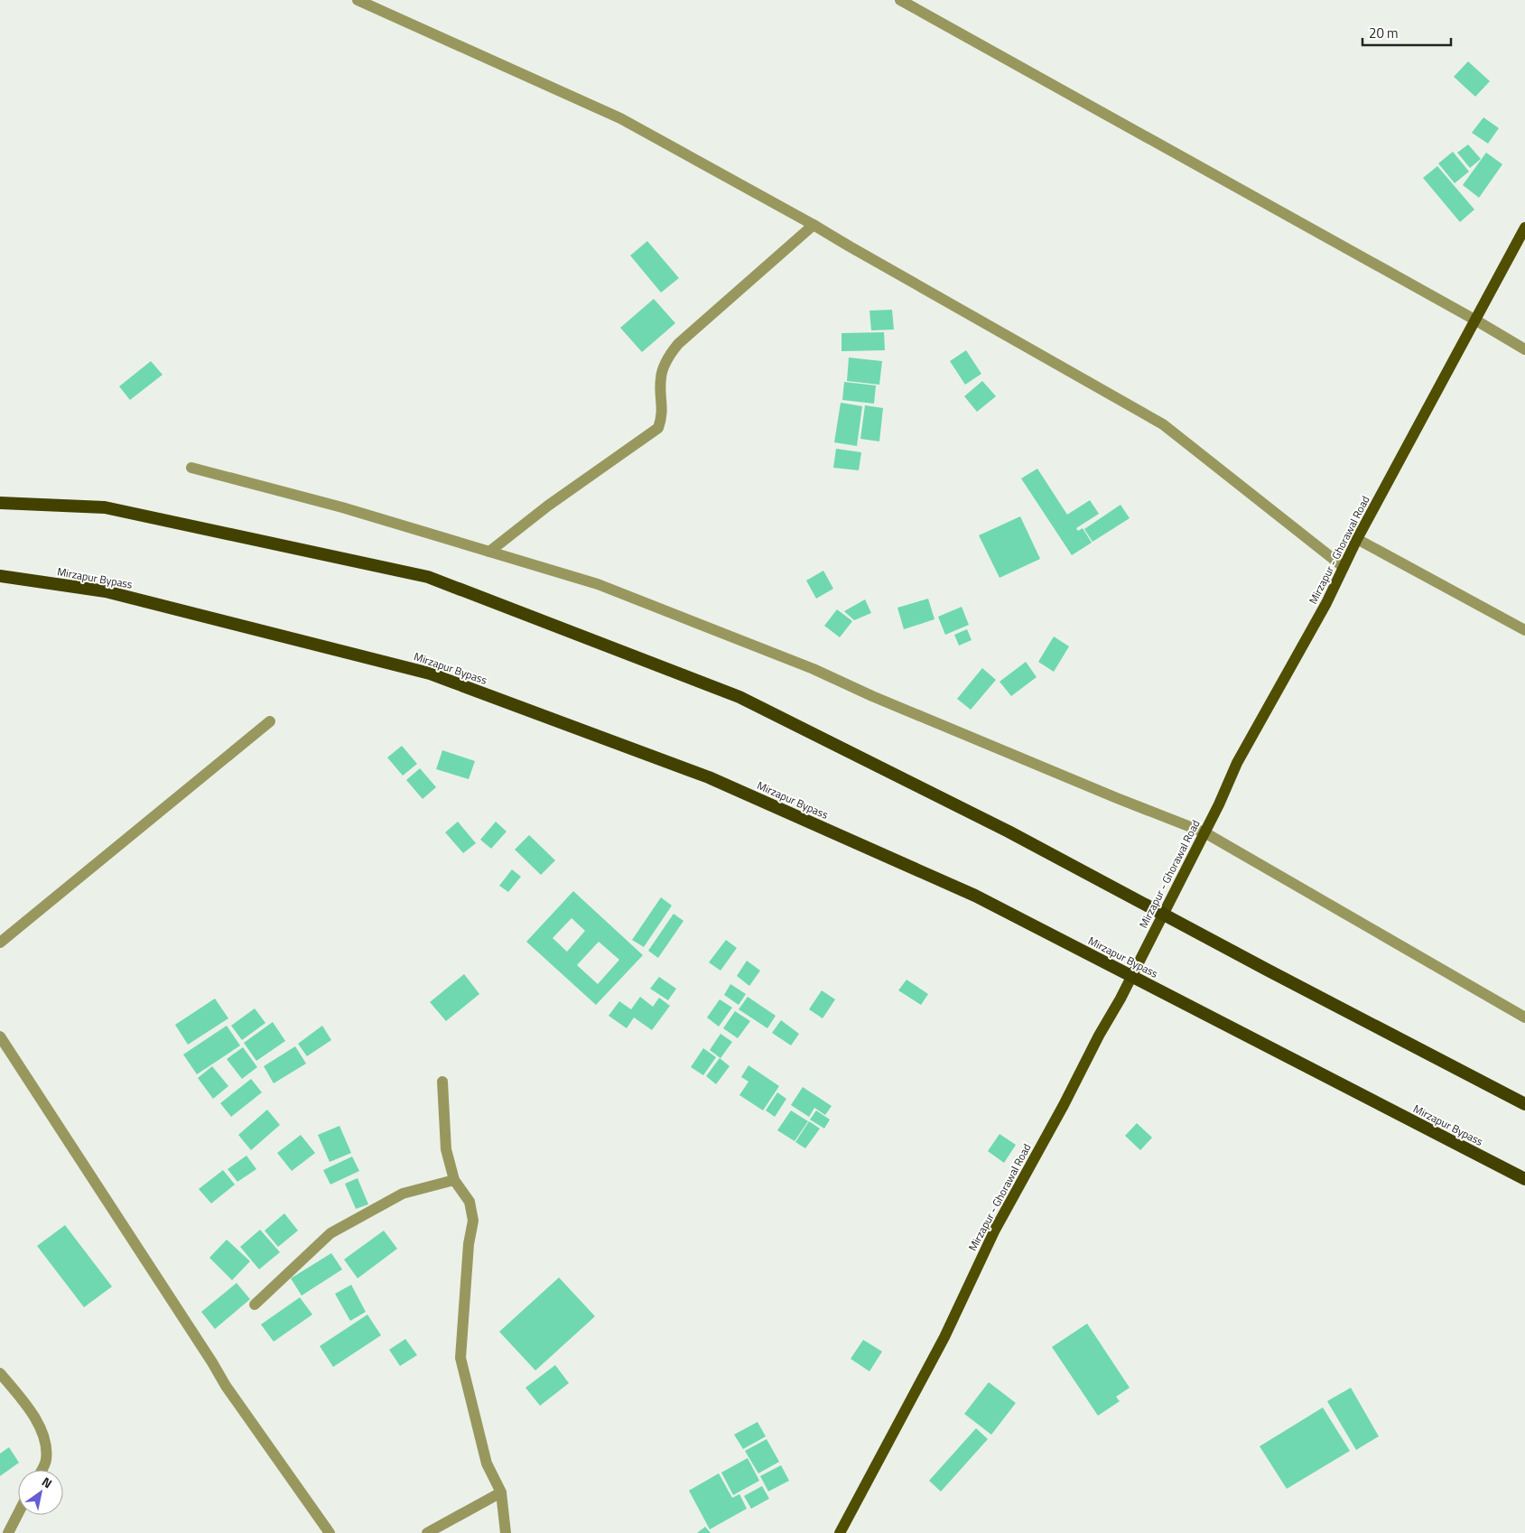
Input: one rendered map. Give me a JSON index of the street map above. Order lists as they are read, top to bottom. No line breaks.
{"streets":{"highway":["Mirzapur Bypass"],"main road":["Mirzapur - Ghorawal Road"]},"scale_bar":"20 m","north":"top right"}
